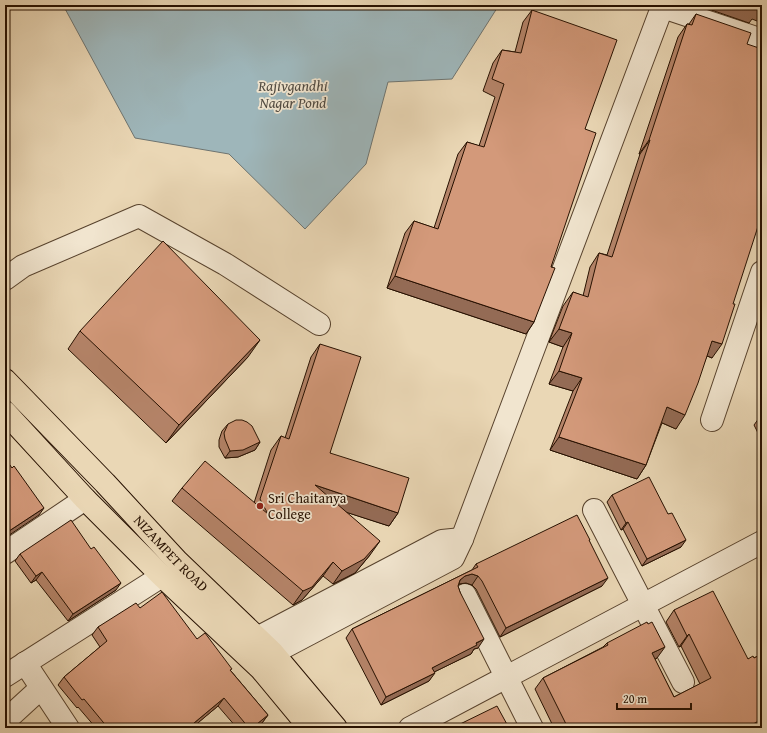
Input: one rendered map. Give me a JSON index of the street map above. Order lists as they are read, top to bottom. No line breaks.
{"streets":{"main road":["NIZAMPET ROAD"]},"water":["Rajivgandhi Nagar Pond"],"places":["Sri Chaitanya College"],"scale_bar":"20 m"}
